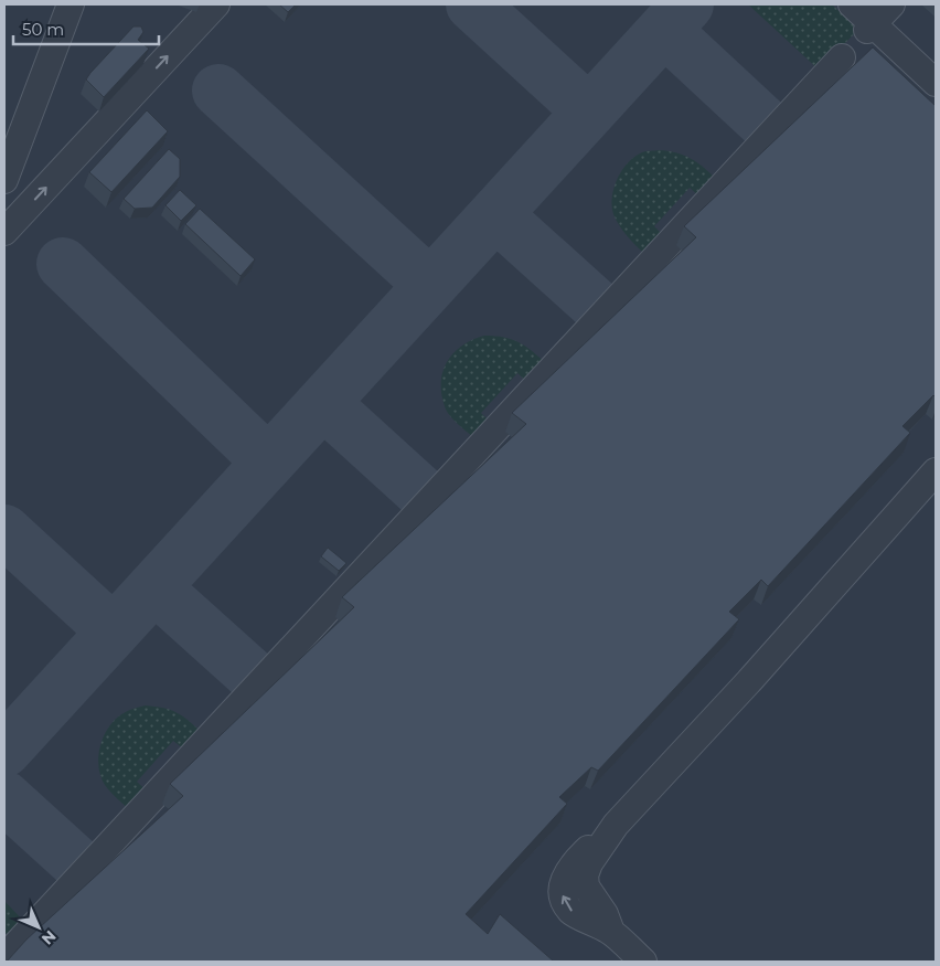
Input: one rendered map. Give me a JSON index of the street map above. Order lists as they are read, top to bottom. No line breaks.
{"scale_bar":"50 m","north":"bottom right"}
